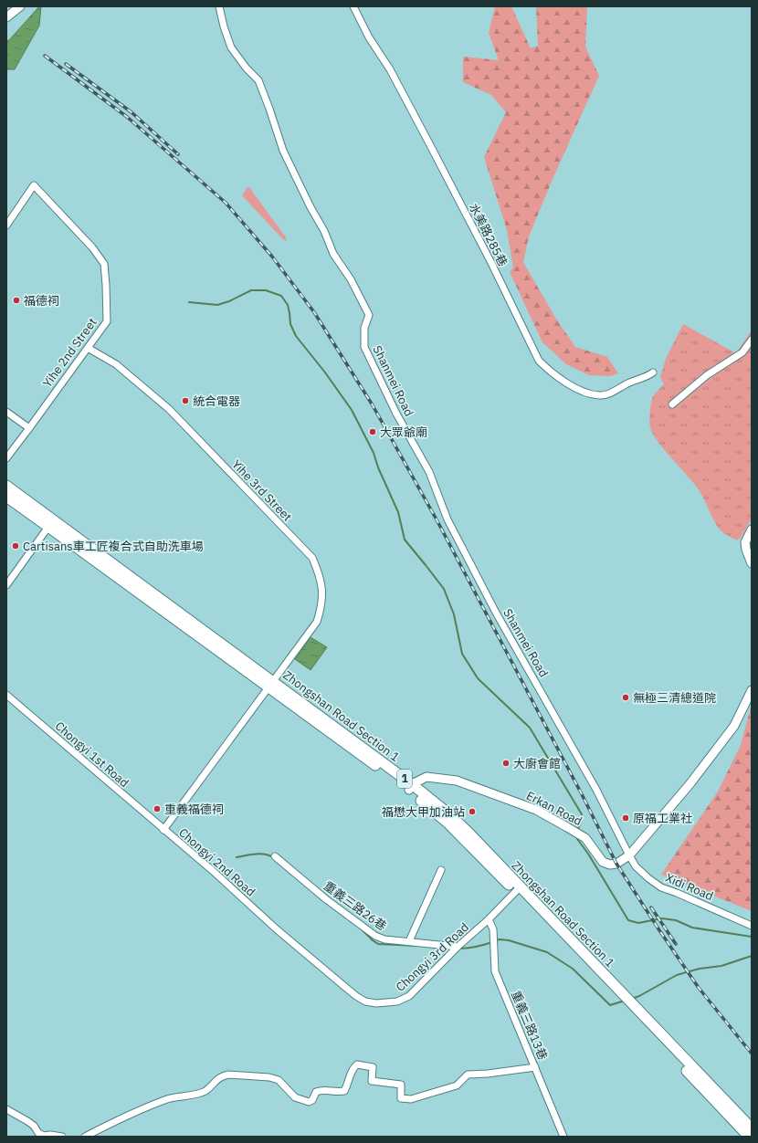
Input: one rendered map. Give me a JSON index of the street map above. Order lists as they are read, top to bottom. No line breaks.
{"streets":{"main road":["Zhongshan Road Section 1","1"],"street":["水美路285巷","Yihe 2nd Street","Shanmei Road","Yihe 3rd Street","Chongyi 1st Road","Erkan Road","Chongyi 2nd Road","Xidi Road","重義三路26巷","Chongyi 3rd Road","重義三路13巷"]},"crossings":[["Yihe 2nd Street","Yihe 3rd Street"],["Shanmei Road","Erkan Road"],["Shanmei Road","Xidi Road"],["Yihe 3rd Street","Zhongshan Road Section 1"],["Yihe 3rd Street","Chongyi 2nd Road"],["Zhongshan Road Section 1","Erkan Road"],["Zhongshan Road Section 1","Chongyi 2nd Road"],["Zhongshan Road Section 1","Chongyi 3rd Road"],["Chongyi 1st Road","Chongyi 2nd Road"],["Erkan Road","Xidi Road"],["Chongyi 2nd Road","Chongyi 3rd Road"],["重義三路26巷","Chongyi 3rd Road"],["Chongyi 3rd Road","重義三路13巷"]],"places":["福德祠","統合電器","大眾爺廟","Cartisans車工匠複合式自助洗車場","無極三清總道院","大廚會館","重義福德祠","福懋大甲加油站","原福工業社"]}
